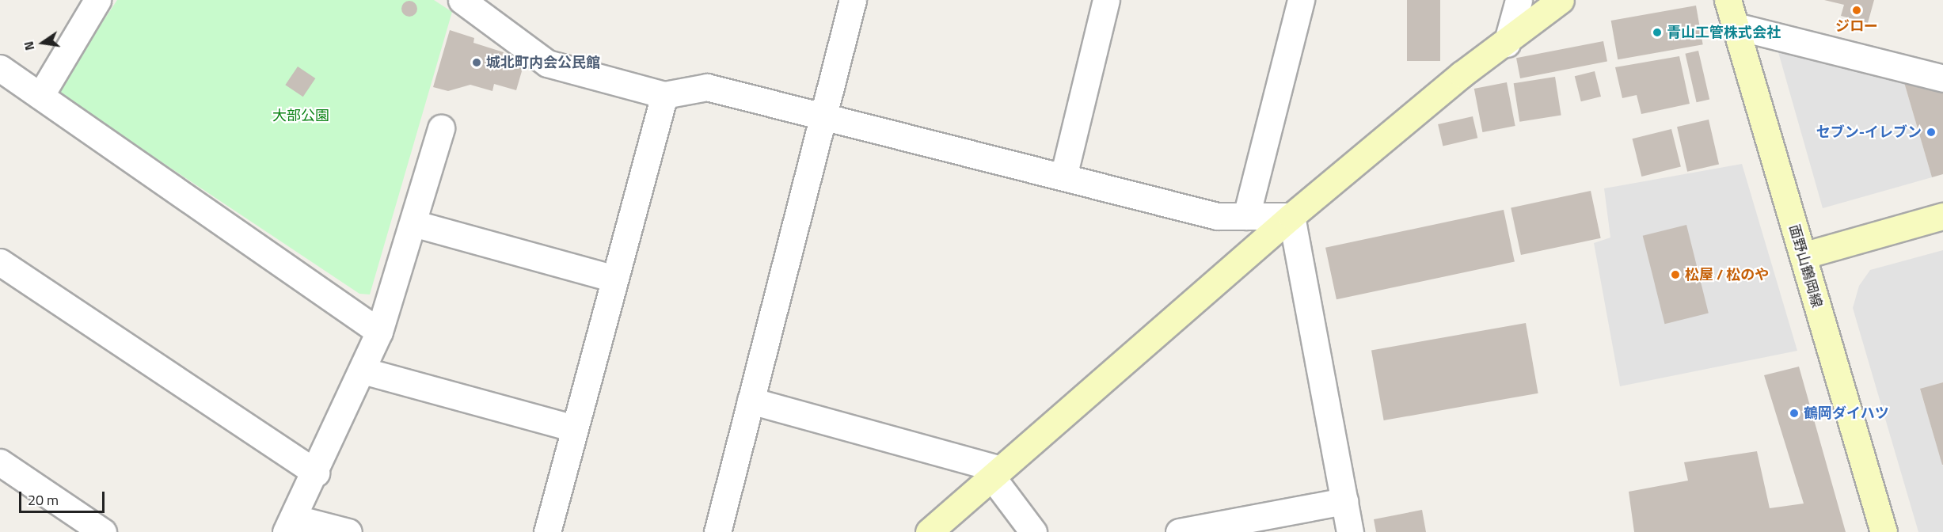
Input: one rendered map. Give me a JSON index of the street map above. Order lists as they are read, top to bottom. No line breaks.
{"streets":{"street":["面野山鶴岡線"]},"parks":["大部公園"],"places":["ジロー","青山工管株式会社","城北町内会公民館","セブン-イレブン","松屋 / 松のや","鶴岡ダイハツ"],"scale_bar":"20 m","north":"left"}
